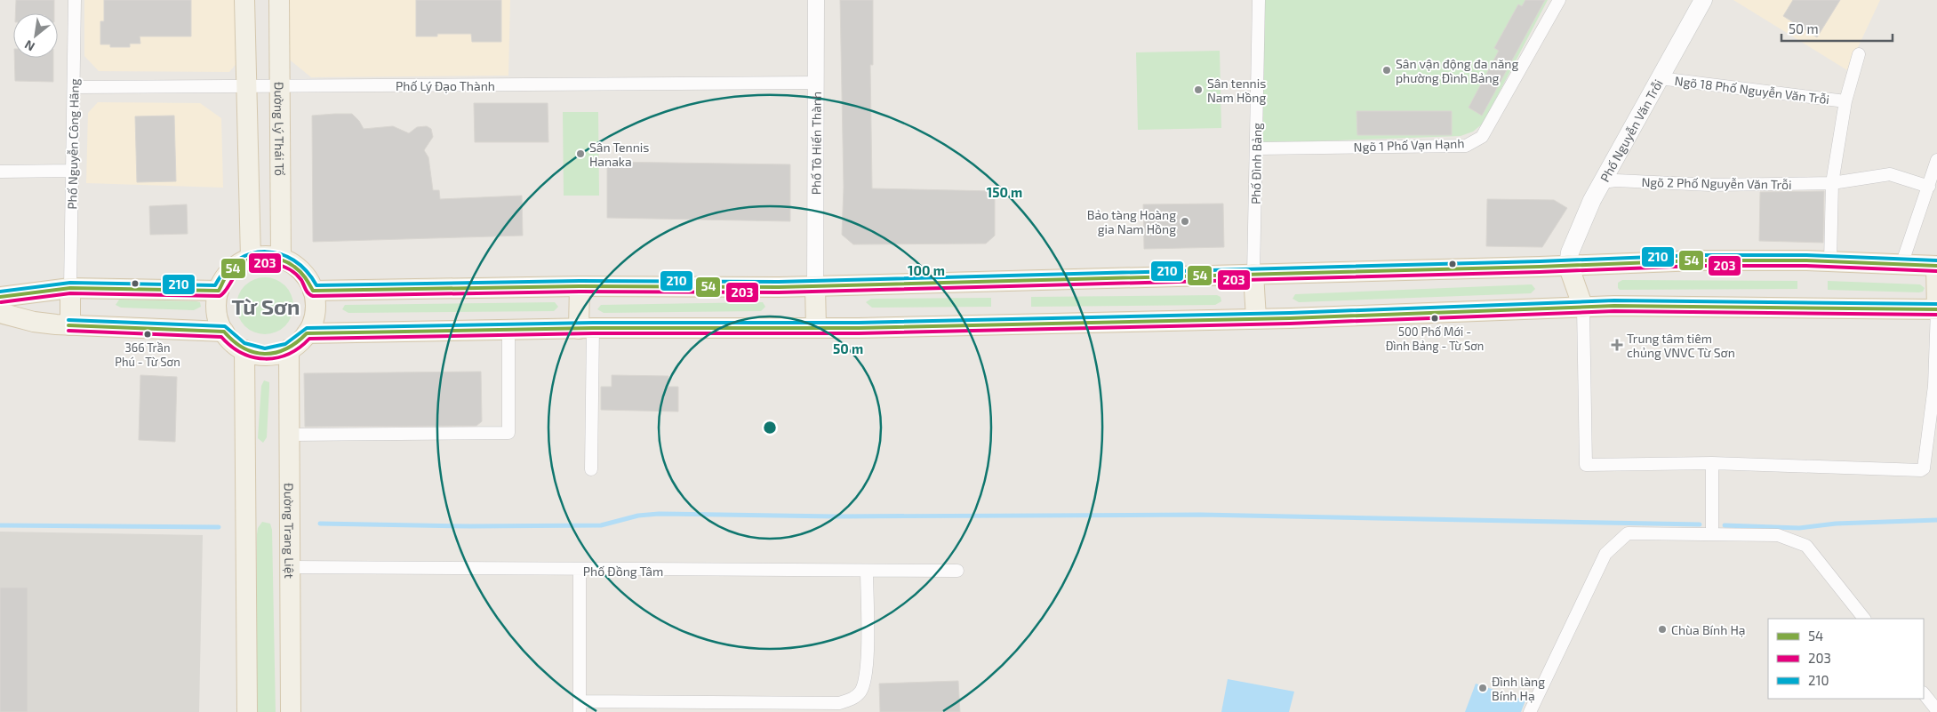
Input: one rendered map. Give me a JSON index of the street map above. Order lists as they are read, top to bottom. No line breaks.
{"streets":{"main road":["Đường Lý Thái Tổ","Phố Nguyễn Văn Trỗi","Đường Trang Liệt"],"street":["Phố Lý Đạo Thành","Ngõ 18 Phố Nguyễn Văn Trỗi","Phố Tô Hiến Thành","Phố Nguyễn Công Hãng","Ngõ 1 Phố Vạn Hạnh","Phố Đình Bảng","Ngõ 2 Phố Nguyễn Văn Trỗi","Phố Đồng Tâm"]},"crossings":[["Phố Lý Đạo Thành","Đường Lý Thái Tổ"],["Phố Lý Đạo Thành","Phố Tô Hiến Thành"],["Phố Lý Đạo Thành","Phố Nguyễn Công Hãng"],["Ngõ 18 Phố Nguyễn Văn Trỗi","Phố Nguyễn Văn Trỗi"],["Đường Lý Thái Tổ","Đường Trang Liệt"],["Phố Nguyễn Văn Trỗi","Ngõ 2 Phố Nguyễn Văn Trỗi"],["Ngõ 1 Phố Vạn Hạnh","Phố Đình Bảng"],["Đường Trang Liệt","Phố Đồng Tâm"]],"districts":["Từ Sơn"],"places":{"other":["Sân vận động đa năng phường Đình Bảng","Sân tennis Nam Hồng","Sân Tennis Hanaka","Bảo tàng Hoàng gia Nam Hồng","500 Phố Mới - Đình Bảng - Từ Sơn","366 Trần Phú - Từ Sơn","Chùa Bính Hạ","Đình làng Bính Hạ"],"health":["Trung tâm tiêm chủng VNVC Từ Sơn"]},"lines":["transit line 210","transit line 54","transit line 203"],"legend":["54","203","210"],"scale_bar":"50 m","north":"bottom left","rings":["150 m","100 m","50 m"]}
